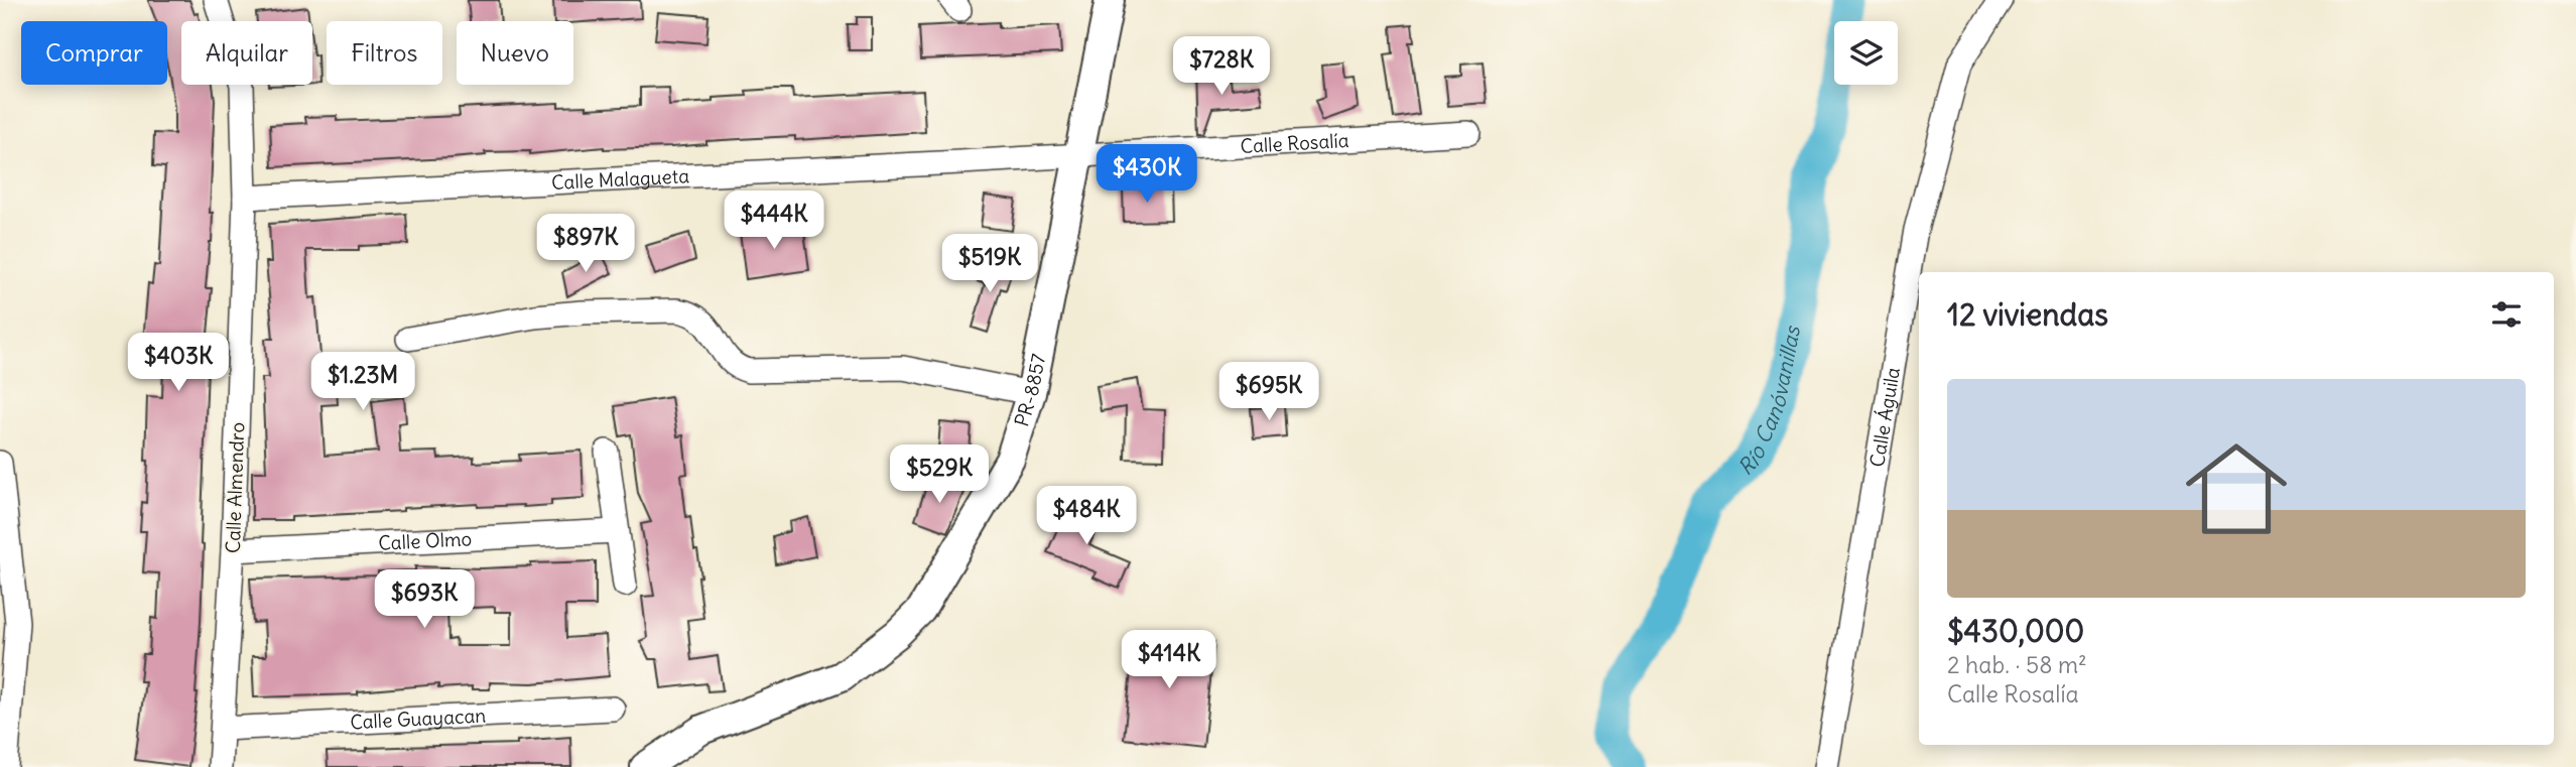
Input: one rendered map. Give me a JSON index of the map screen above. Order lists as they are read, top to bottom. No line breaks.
{"streets":{"street":["Calle Rosalía","Calle Malagueta","PR-8857","Calle Águila","Calle Almendro","Calle Olmo","Calle Guayacan"]},"crossings":[["Calle Rosalía","Calle Malagueta"],["Calle Rosalía","PR-8857"],["Calle Malagueta","PR-8857"],["Calle Malagueta","Calle Almendro"],["Calle Almendro","Calle Olmo"],["Calle Almendro","Calle Guayacan"]],"water":["Río Canóvanillas"],"page":{"chip":["Comprar","Alquilar","Filtros","Nuevo"],"price":["$728K","$430K","$444K","$897K","$519K","$403K","$1.23M","$695K","$529K","$484K","$693K","$414K"],"heading":"12 viviendas","list":[{"name":"$430,000","note":"2 hab. · 58 m² · Calle Rosalía"}]}}
